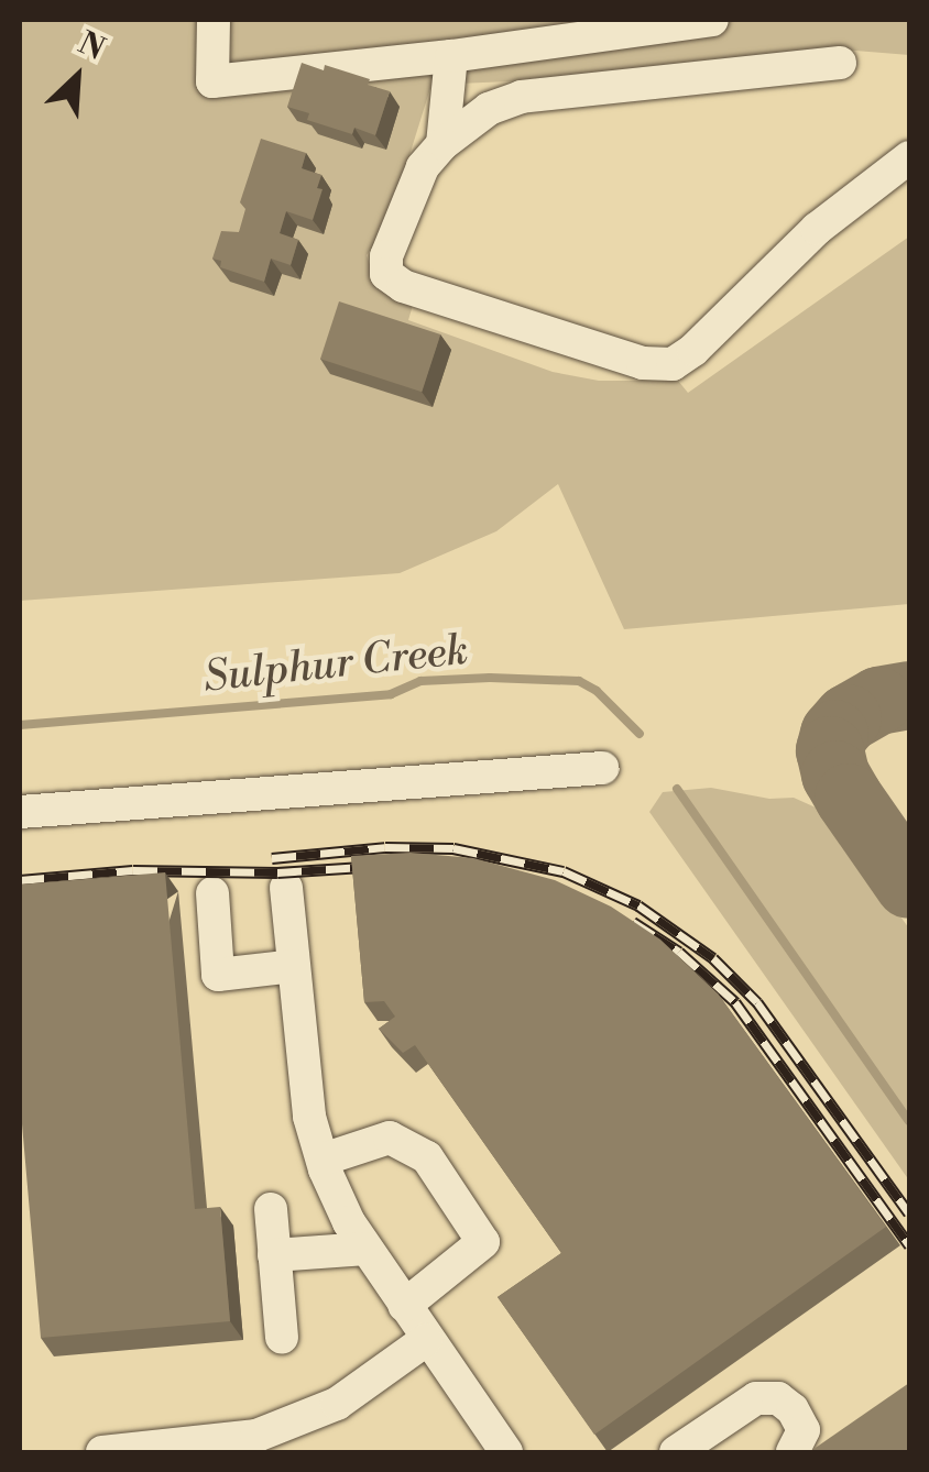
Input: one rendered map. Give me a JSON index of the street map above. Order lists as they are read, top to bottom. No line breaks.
{"water":["Sulphur Creek"],"north":"top right"}
